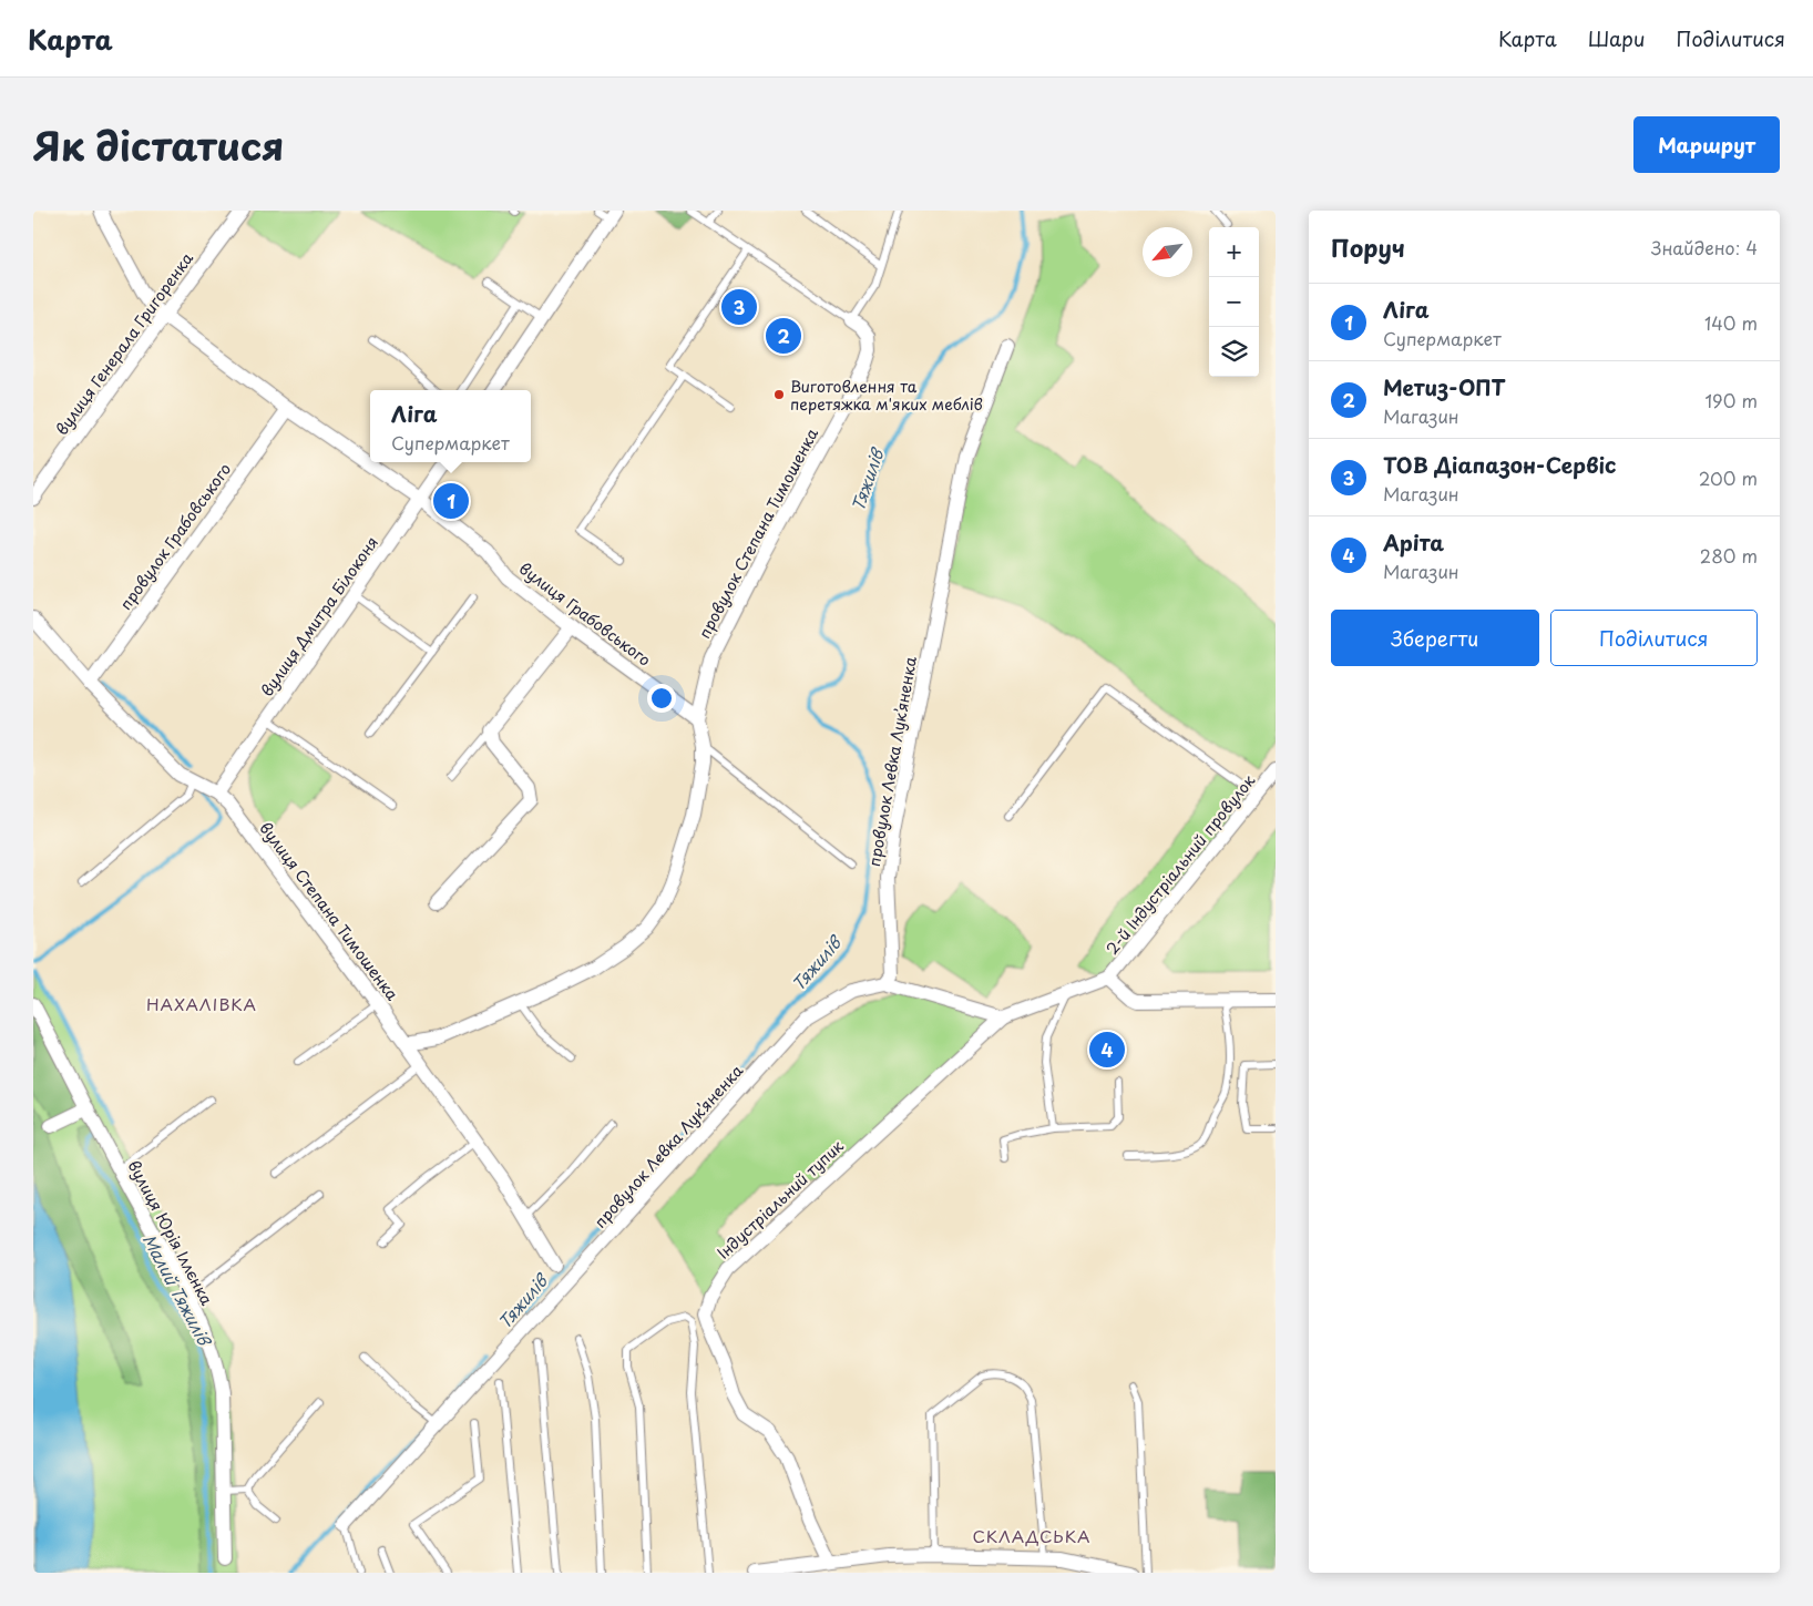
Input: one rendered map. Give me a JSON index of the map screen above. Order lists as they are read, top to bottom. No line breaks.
{"streets":{"street":["вулиця Генерала Григоренка","провулок Степана Тимошенка","провулок Грабовського","вулиця Грабовського","вулиця Дмитра Білоконя","провулок Левка Лукʼяненка","2-й Індустріальний провулок","вулиця Степана Тимошенка","Індустріальний тупик","вулиця Юрія Іллєнка"]},"crossings":[["вулиця Генерала Григоренка","вулиця Грабовського"],["провулок Степана Тимошенка","вулиця Грабовського"],["провулок Степана Тимошенка","вулиця Степана Тимошенка"],["провулок Грабовського","вулиця Грабовського"],["провулок Грабовського","вулиця Степана Тимошенка"],["вулиця Грабовського","вулиця Дмитра Білоконя"],["вулиця Дмитра Білоконя","вулиця Степана Тимошенка"]],"districts":["НАХАЛІВКА","СКЛАДСЬКА"],"water":["Тяжилів","Малий Тяжилів"],"places":["Виготовлення та перетяжка м'яких меблів"],"north":"bottom left","page":{"header":"Карта","nav":["Карта","Шари","Поділитися"],"title":"Як дістатися","buttons":["Маршрут",["Зберегти","Поділитися"]],"heading":["Поруч","Знайдено: 4"],"map_buttons":["+","−"],"list":[{"mark":"1","name":"Ліга","note":"Супермаркет","value":"140 m"},{"mark":"2","name":"Метиз-ОПТ","note":"Магазин","value":"190 m"},{"mark":"3","name":"ТОВ Діапазон-Сервіс","note":"Магазин","value":"200 m"},{"mark":"4","name":"Аріта","note":"Магазин","value":"280 m"}],"pins":["3","2","1","4"],"popup":["Ліга","Супермаркет"]}}
